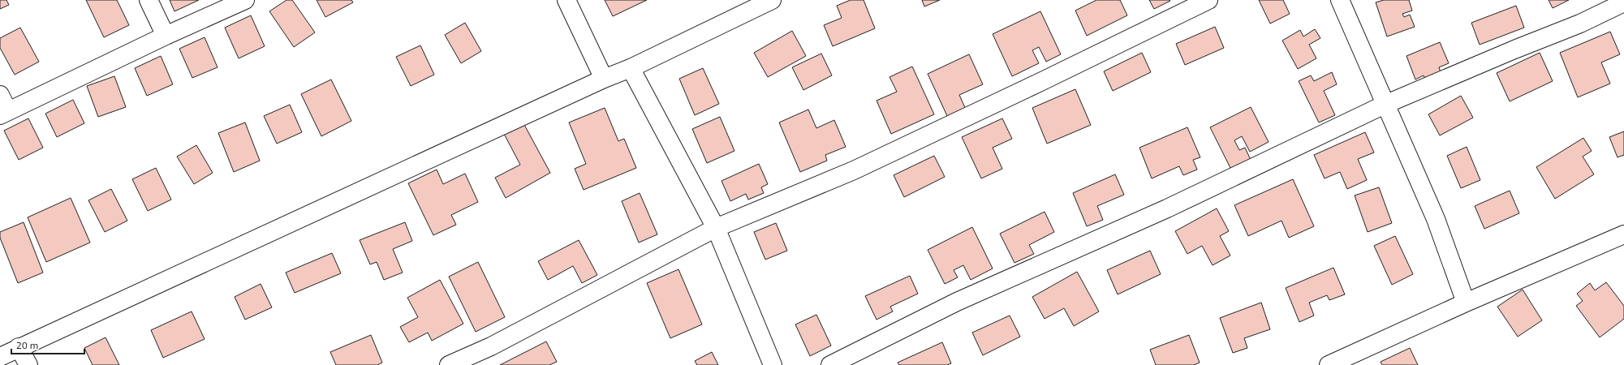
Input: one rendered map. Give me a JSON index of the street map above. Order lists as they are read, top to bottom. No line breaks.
{"scale_bar":"20 m"}
